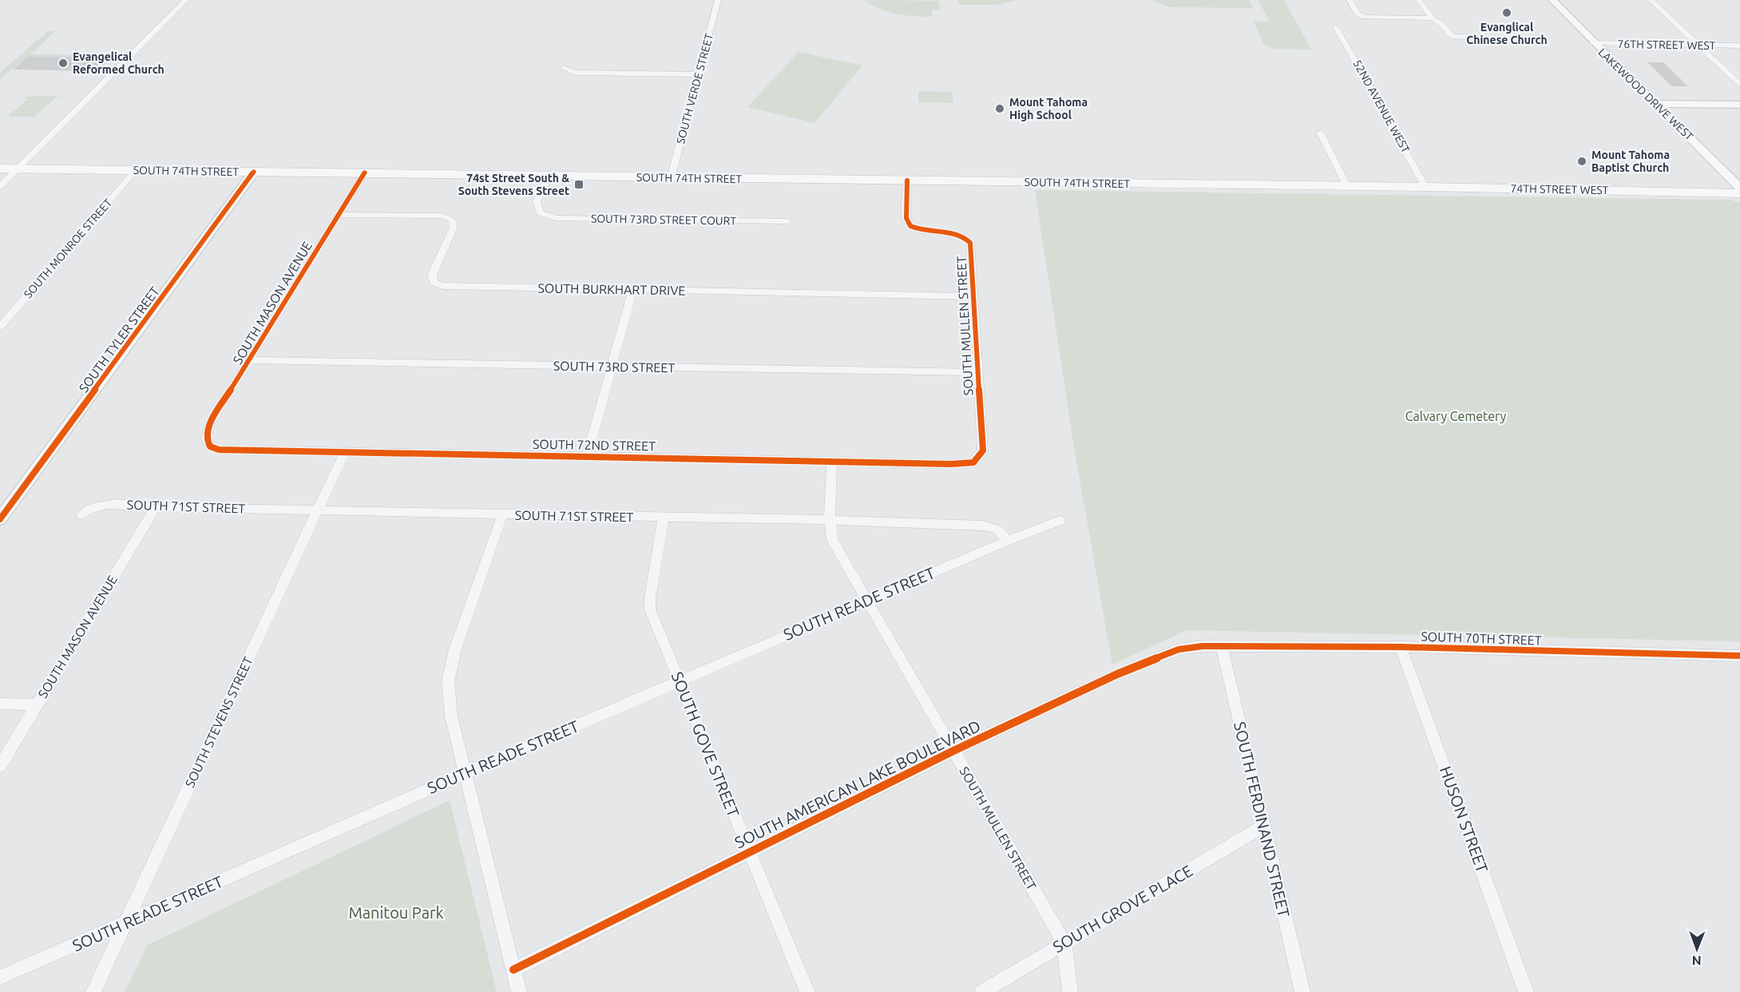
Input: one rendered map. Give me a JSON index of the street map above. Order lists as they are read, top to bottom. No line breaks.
{"streets":{"main road":["SOUTH 74TH STREET","74TH STREET WEST"],"street":["76TH STREET WEST","SOUTH VERDE STREET","LAKEWOOD DRIVE WEST","52ND AVENUE WEST","SOUTH 73RD STREET COURT","SOUTH MONROE STREET","SOUTH BURKHART DRIVE","SOUTH MASON AVENUE","SOUTH MULLEN STREET","SOUTH TYLER STREET","SOUTH 73RD STREET","SOUTH 72ND STREET","SOUTH 71ST STREET","SOUTH READE STREET","SOUTH 70TH STREET","SOUTH STEVENS STREET","SOUTH GOVE STREET","SOUTH AMERICAN LAKE BOULEVARD","SOUTH FERDINAND STREET","HUSON STREET","SOUTH GROVE PLACE"]},"crossings":[["76TH STREET WEST","LAKEWOOD DRIVE WEST"],["SOUTH VERDE STREET","SOUTH 74TH STREET"],["52ND AVENUE WEST","74TH STREET WEST"],["SOUTH 74TH STREET","74TH STREET WEST"],["SOUTH 74TH STREET","SOUTH 73RD STREET COURT"],["SOUTH 74TH STREET","SOUTH MONROE STREET"],["SOUTH 74TH STREET","SOUTH MASON AVENUE"],["SOUTH 74TH STREET","SOUTH MULLEN STREET"],["SOUTH 74TH STREET","SOUTH TYLER STREET"],["SOUTH BURKHART DRIVE","SOUTH MASON AVENUE"],["SOUTH BURKHART DRIVE","SOUTH MULLEN STREET"],["SOUTH MASON AVENUE","SOUTH 73RD STREET"],["SOUTH MASON AVENUE","SOUTH 72ND STREET"],["SOUTH MASON AVENUE","SOUTH 71ST STREET"],["SOUTH MULLEN STREET","SOUTH 73RD STREET"],["SOUTH MULLEN STREET","SOUTH 72ND STREET"],["SOUTH MULLEN STREET","SOUTH 71ST STREET"],["SOUTH MULLEN STREET","SOUTH READE STREET"],["SOUTH MULLEN STREET","SOUTH AMERICAN LAKE BOULEVARD"],["SOUTH MULLEN STREET","SOUTH GROVE PLACE"],["SOUTH 72ND STREET","SOUTH STEVENS STREET"],["SOUTH 71ST STREET","SOUTH READE STREET"],["SOUTH 71ST STREET","SOUTH STEVENS STREET"],["SOUTH 71ST STREET","SOUTH GOVE STREET"],["SOUTH READE STREET","SOUTH STEVENS STREET"],["SOUTH READE STREET","SOUTH GOVE STREET"],["SOUTH 70TH STREET","SOUTH AMERICAN LAKE BOULEVARD"],["SOUTH 70TH STREET","SOUTH FERDINAND STREET"],["SOUTH 70TH STREET","HUSON STREET"],["SOUTH GOVE STREET","SOUTH AMERICAN LAKE BOULEVARD"],["SOUTH AMERICAN LAKE BOULEVARD","SOUTH FERDINAND STREET"],["SOUTH FERDINAND STREET","SOUTH GROVE PLACE"]],"parks":["Calvary Cemetery","Manitou Park"],"places":{"other":["Evanglical Chinese Church","Evangelical Reformed Church","Mount Tahoma High School","Mount Tahoma Baptist Church"],"transit":["74st Street South & South Stevens Street"]},"north":"bottom"}
